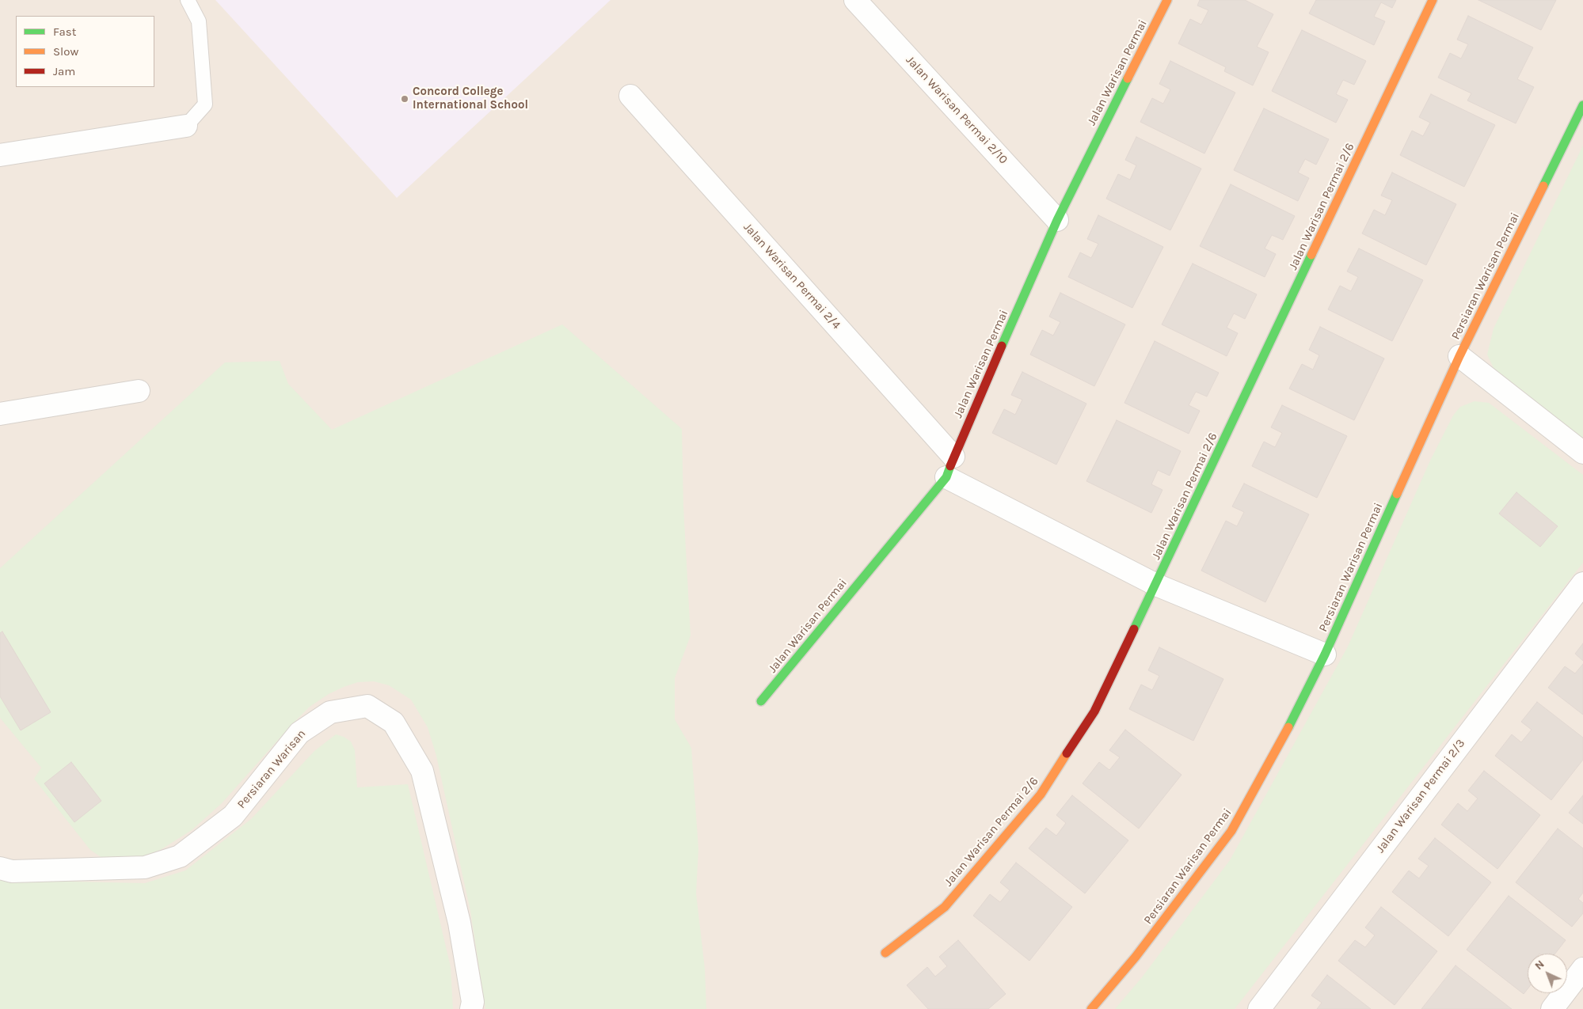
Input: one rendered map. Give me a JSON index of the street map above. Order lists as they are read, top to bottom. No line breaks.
{"streets":{"street":["Jalan Warisan Permai","Jalan Warisan Permai 2/10","Jalan Warisan Permai 2/6","Jalan Warisan Permai 2/4","Persiaran Warisan Permai","Persiaran Warisan","Jalan Warisan Permai 2/3"]},"crossings":[["Jalan Warisan Permai","Jalan Warisan Permai 2/10"],["Jalan Warisan Permai","Jalan Warisan Permai 2/4"]],"places":["Concord College International School"],"legend":["Fast","Slow","Jam"],"north":"top left"}
